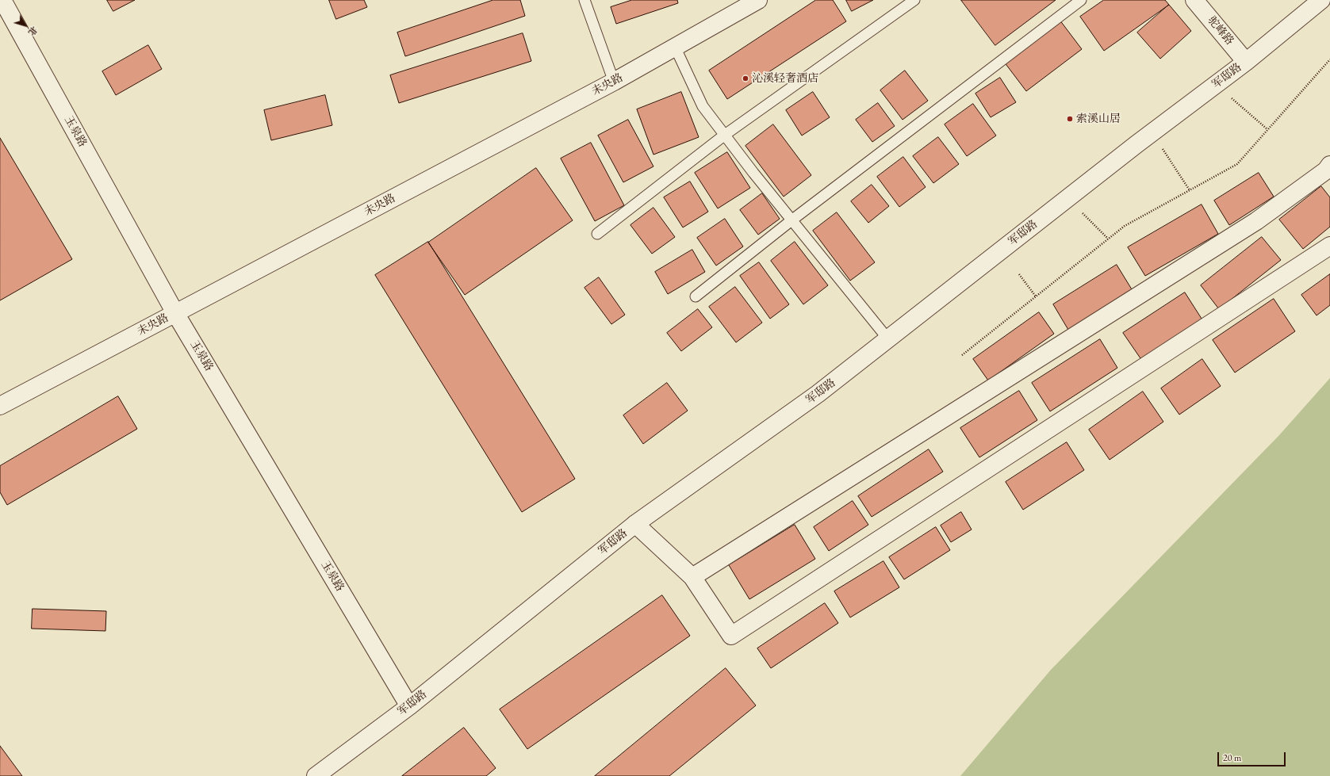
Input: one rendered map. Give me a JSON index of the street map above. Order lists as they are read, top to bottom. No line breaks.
{"streets":{"street":["驼峰路","军邸路","未央路","玉泉路"]},"crossings":[["驼峰路","军邸路"],["军邸路","玉泉路"],["未央路","玉泉路"]],"places":["沁溪轻奢酒店","索溪山居"],"scale_bar":"20 m","north":"bottom right"}
